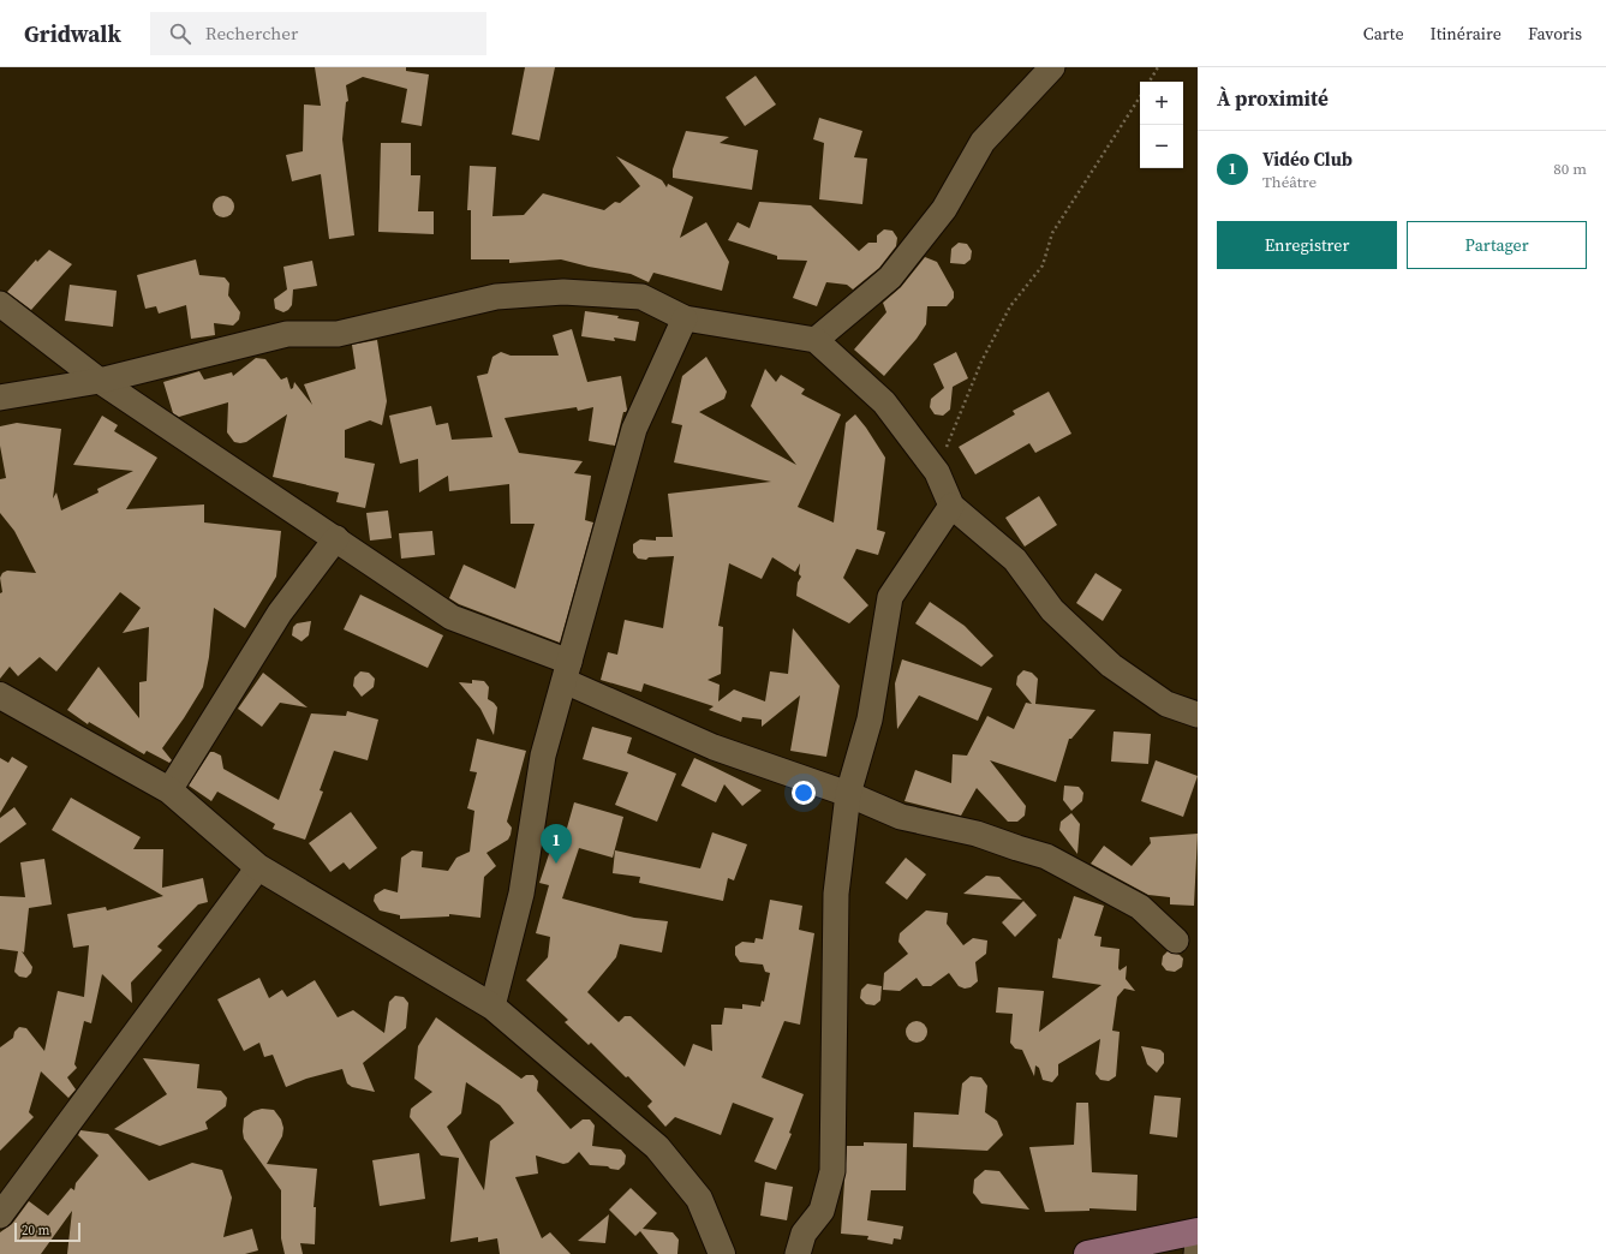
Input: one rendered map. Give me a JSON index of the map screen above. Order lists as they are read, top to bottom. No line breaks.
{"scale_bar":"20 m","page":{"header":"Gridwalk","search":"Rechercher","nav":["Carte","Itinéraire","Favoris"],"heading":"À proximité","map_buttons":["+","−"],"list":[{"mark":"1","name":"Vidéo Club","note":"Théâtre","value":"80 m"}],"buttons":["Enregistrer","Partager"],"pins":"1","scale":"20 m"}}
